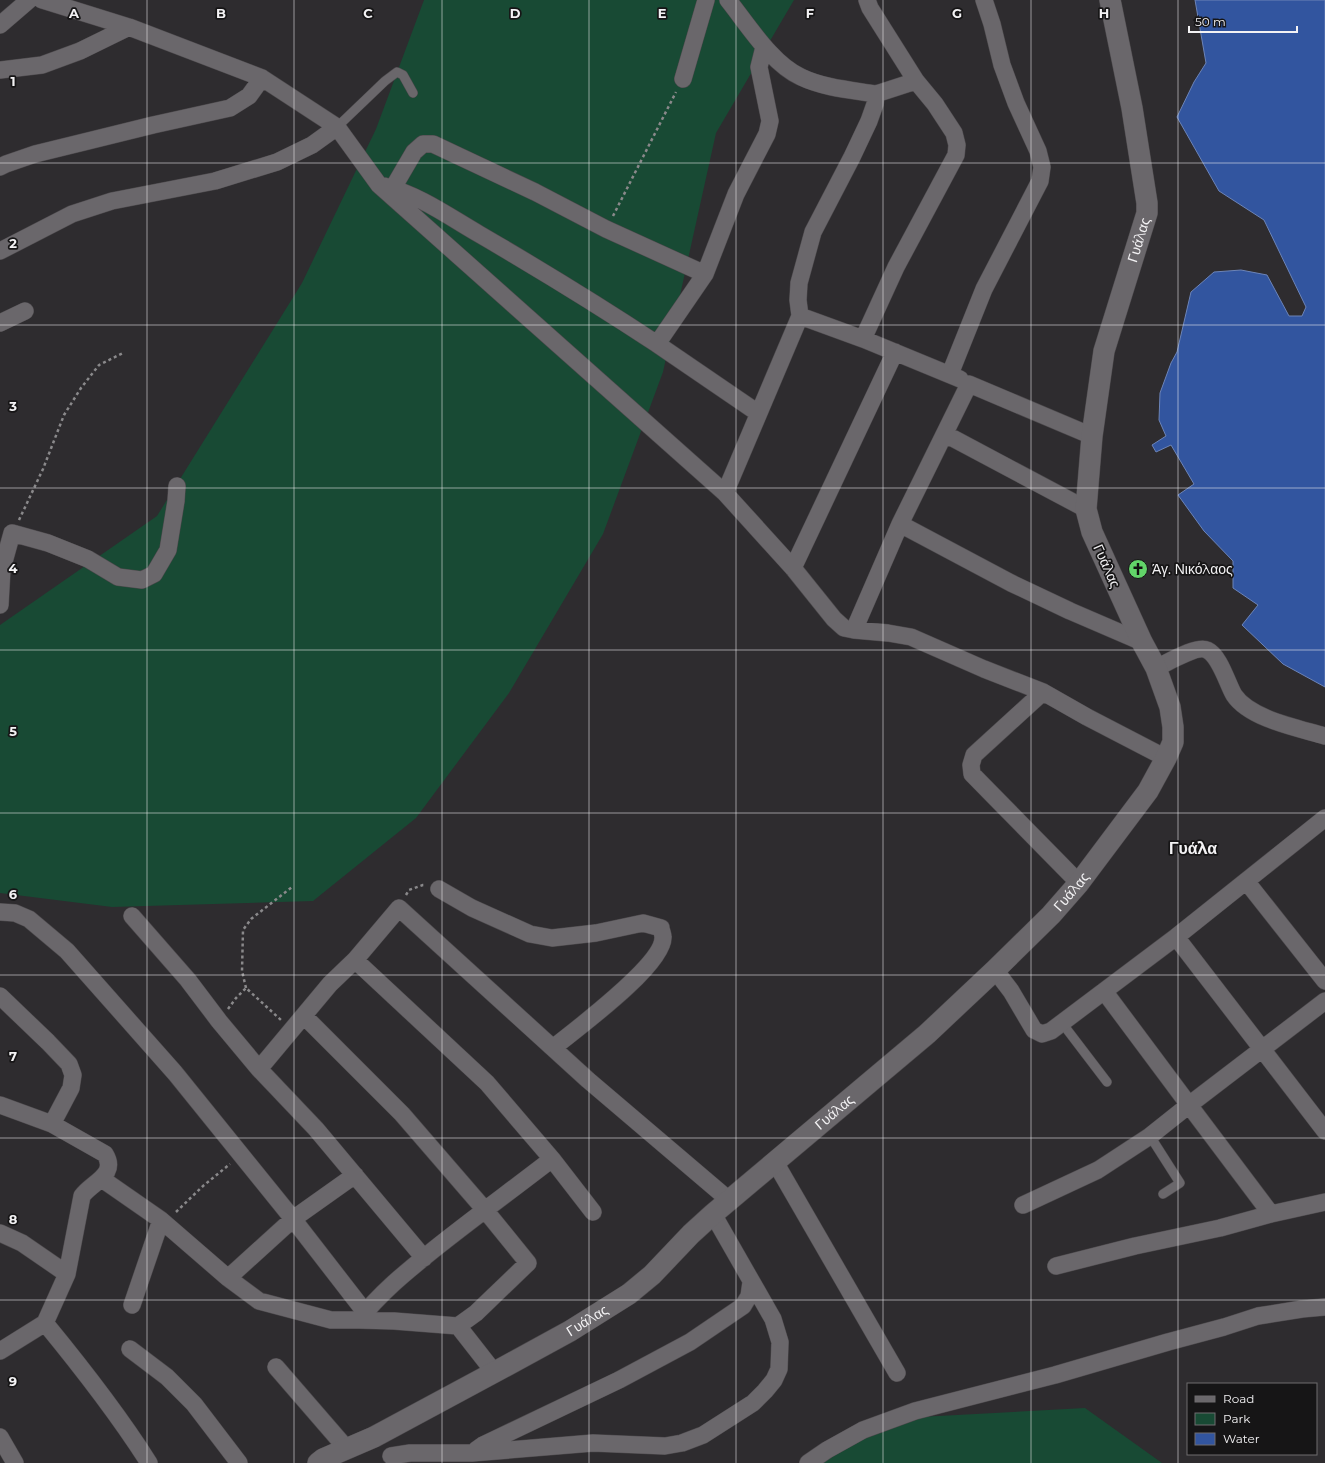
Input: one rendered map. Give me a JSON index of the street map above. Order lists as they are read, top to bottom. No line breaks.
{"streets":{"street":["Γυάλας"]},"districts":["Γυάλα"],"places":{"church":["Άγ. Νικόλαος"]},"legend":["Road","Park","Water"],"scale_bar":"50 m","grid":{"columns":["A","B","C","D","E","F","G","H"],"rows":["1","2","3","4","5","6","7","8","9"]}}
